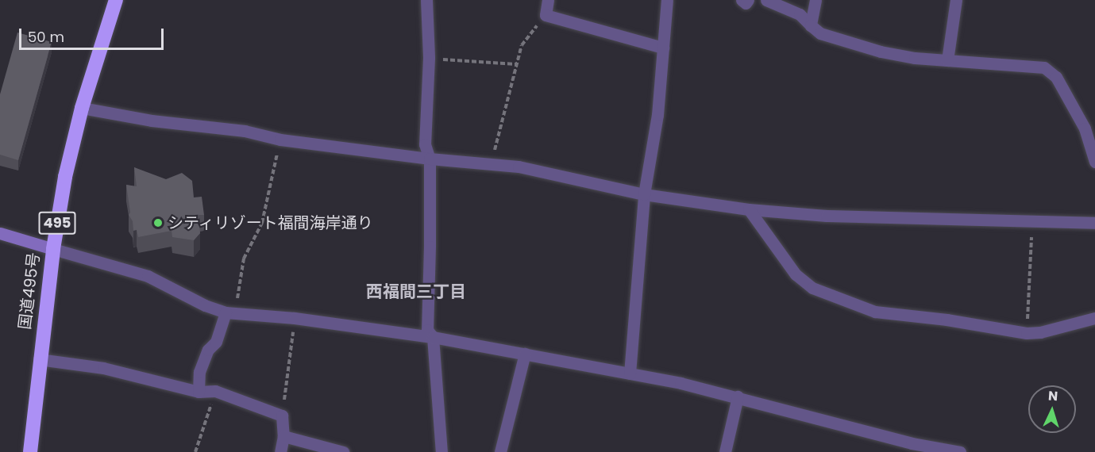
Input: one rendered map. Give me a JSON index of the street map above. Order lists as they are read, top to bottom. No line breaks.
{"streets":{"highway":["495","国道495号"]},"districts":["西福間三丁目"],"places":["シティリゾート福間海岸通り"],"scale_bar":"50 m","north":"top"}
